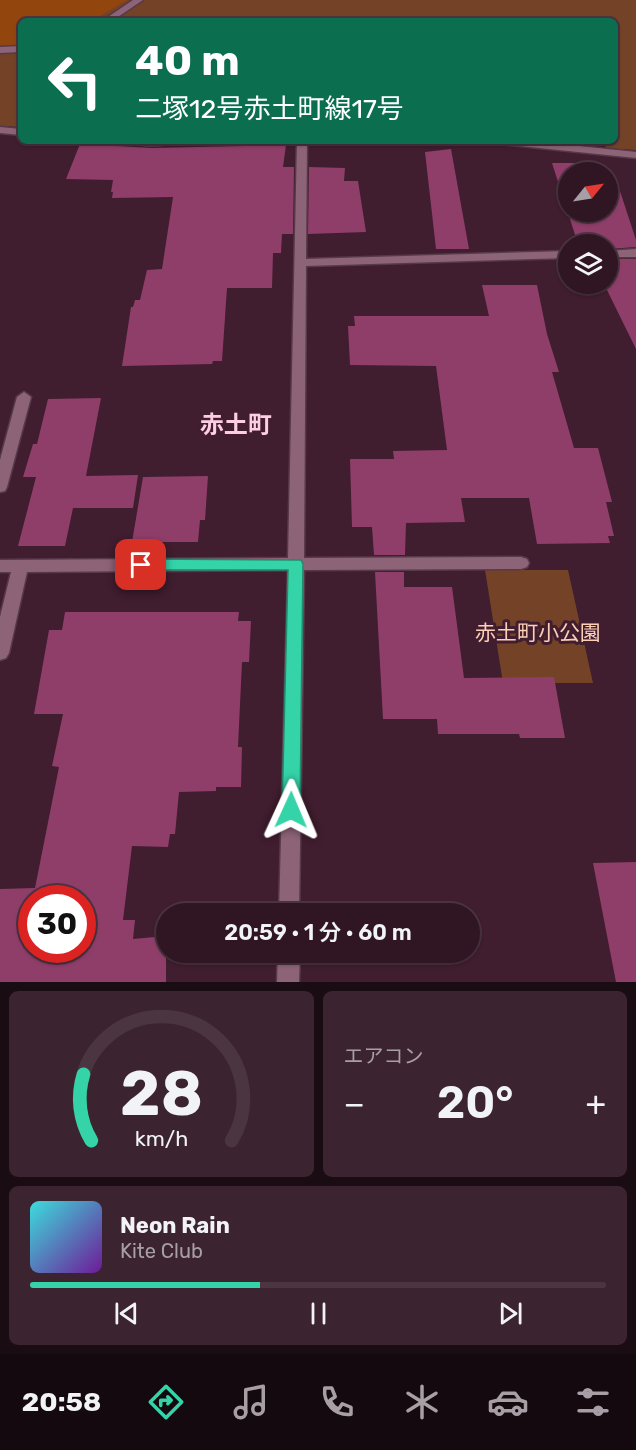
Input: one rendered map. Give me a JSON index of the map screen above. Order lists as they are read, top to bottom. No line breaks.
{"districts":["赤土町"],"parks":["赤土町小公園"],"north":"top right","page":{"turn":["40 m","二塚12号赤土町線17号"],"limit":"30","trip":"20:59 · 1 分 · 60 m","tile":"エアコン","heat":["−","20°","+"],"song":["Neon Rain","Kite Club"],"tabs":"20:58","gauge":["28","km/h"]}}
